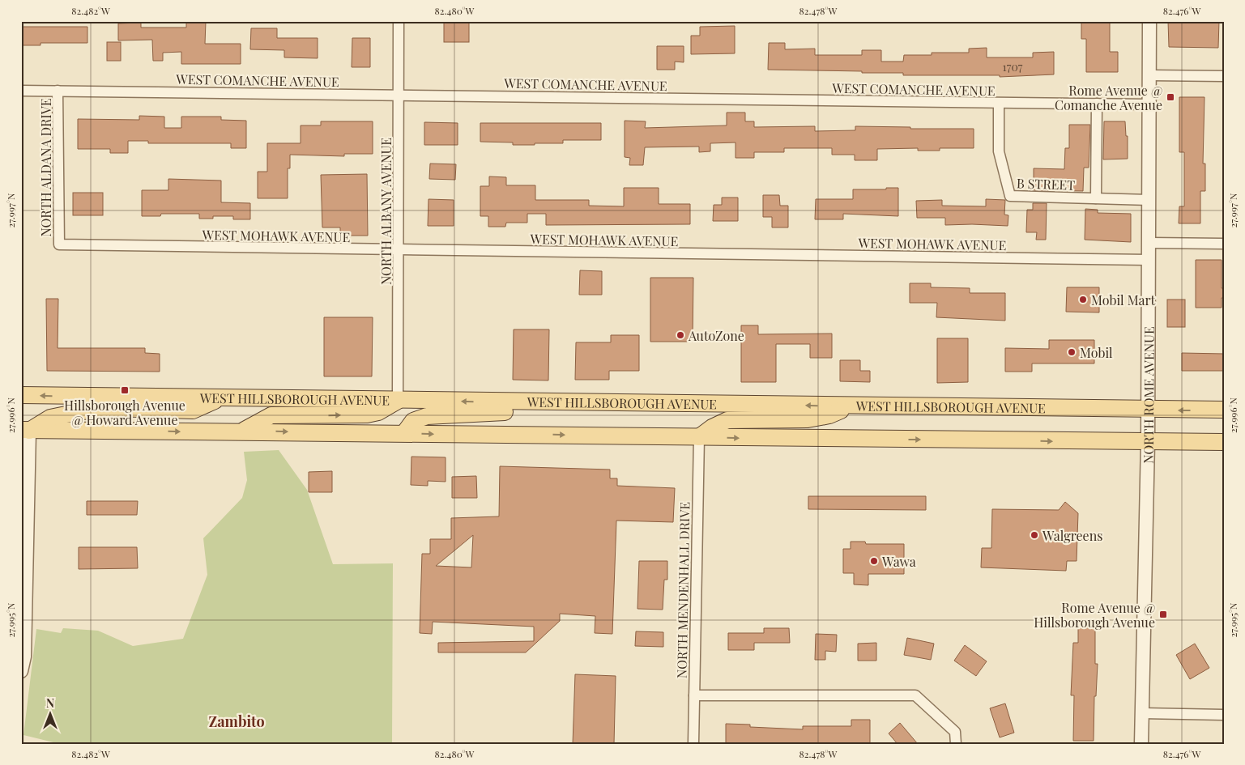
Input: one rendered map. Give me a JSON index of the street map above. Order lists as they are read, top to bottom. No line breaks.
{"streets":{"main road":["WEST HILLSBOROUGH AVENUE"],"street":["WEST COMANCHE AVENUE","NORTH ALDANA DRIVE","B STREET","NORTH ALBANY AVENUE","WEST MOHAWK AVENUE","NORTH ROME AVENUE","NORTH MENDENHALL DRIVE"]},"crossings":[["WEST COMANCHE AVENUE","NORTH ALDANA DRIVE"],["WEST COMANCHE AVENUE","B STREET"],["WEST COMANCHE AVENUE","NORTH ALBANY AVENUE"],["WEST COMANCHE AVENUE","NORTH ROME AVENUE"],["NORTH ALDANA DRIVE","WEST MOHAWK AVENUE"],["B STREET","NORTH ROME AVENUE"],["NORTH ALBANY AVENUE","WEST MOHAWK AVENUE"],["NORTH ALBANY AVENUE","WEST HILLSBOROUGH AVENUE"],["WEST MOHAWK AVENUE","NORTH ROME AVENUE"],["NORTH ROME AVENUE","WEST HILLSBOROUGH AVENUE"]],"districts":["Zambito"],"places":{"transit":["Rome Avenue @ Comanche Avenue","Hillsborough Avenue @ Howard Avenue","Rome Avenue @ Hillsborough Avenue"],"other":["Mobil Mart","AutoZone","Mobil","Walgreens","Wawa"]},"house_numbers":["1707"],"north":"top","coordinates":["82.482°W","82.480°W","82.478°W","82.476°W","27.997°N","27.996°N","27.995°N"]}
